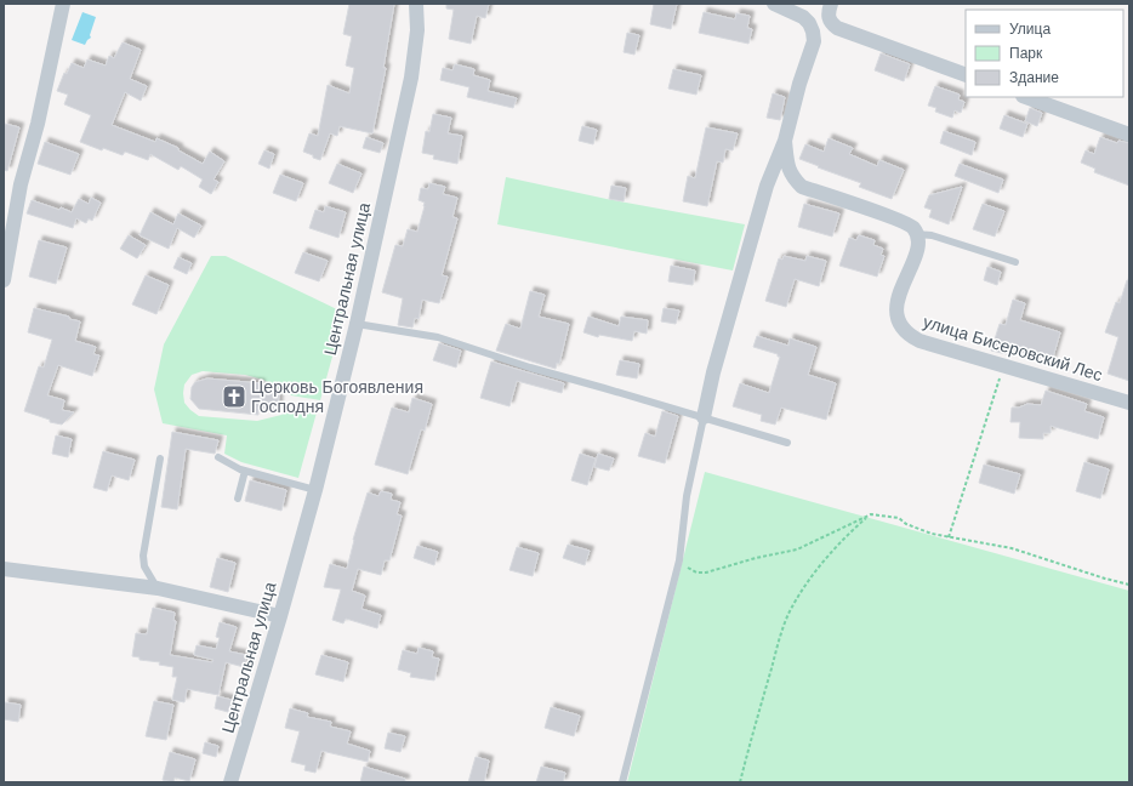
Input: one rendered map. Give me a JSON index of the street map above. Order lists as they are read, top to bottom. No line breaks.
{"streets":{"street":["Центральная улица","улица Бисеровский Лес"]},"places":{"church":["Церковь Богоявления Господня"]},"legend":["Улица","Парк","Здание"]}
